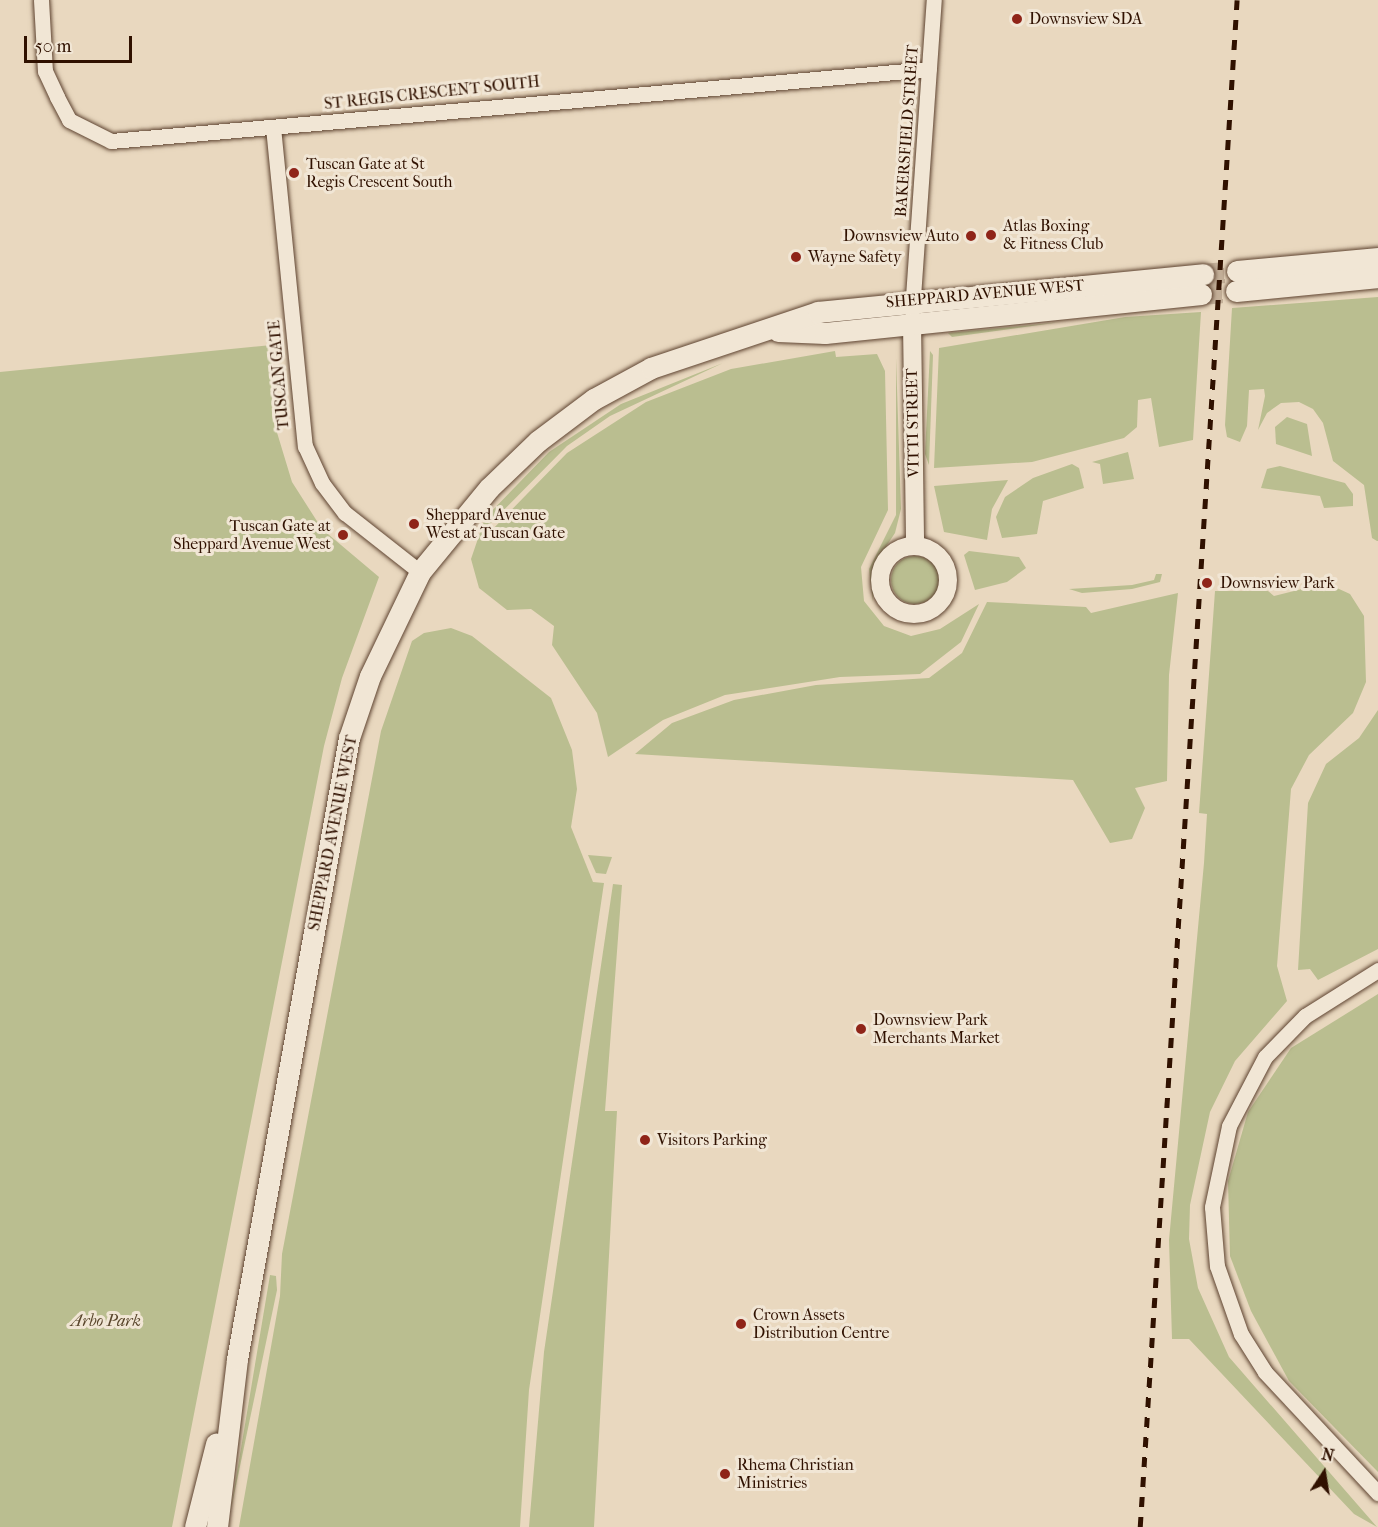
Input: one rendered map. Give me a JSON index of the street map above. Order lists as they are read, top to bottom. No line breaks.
{"streets":{"main road":["SHEPPARD AVENUE WEST"],"street":["ST REGIS CRESCENT SOUTH","BAKERSFIELD STREET","TUSCAN GATE","VITTI STREET"]},"crossings":[["ST REGIS CRESCENT SOUTH","BAKERSFIELD STREET"],["ST REGIS CRESCENT SOUTH","TUSCAN GATE"],["BAKERSFIELD STREET","SHEPPARD AVENUE WEST"],["BAKERSFIELD STREET","VITTI STREET"],["SHEPPARD AVENUE WEST","TUSCAN GATE"],["SHEPPARD AVENUE WEST","VITTI STREET"]],"parks":["Arbo Park"],"places":["Downsview SDA","Tuscan Gate at St Regis Crescent South","Atlas Boxing & Fitness Club","Downsview Auto","Wayne Safety","Sheppard Avenue West at Tuscan Gate","Tuscan Gate at Sheppard Avenue West","Downsview Park","Downsview Park Merchants Market","Visitors Parking","Crown Assets Distribution Centre","Rhema Christian Ministries"],"scale_bar":"50 m","north":"top"}
